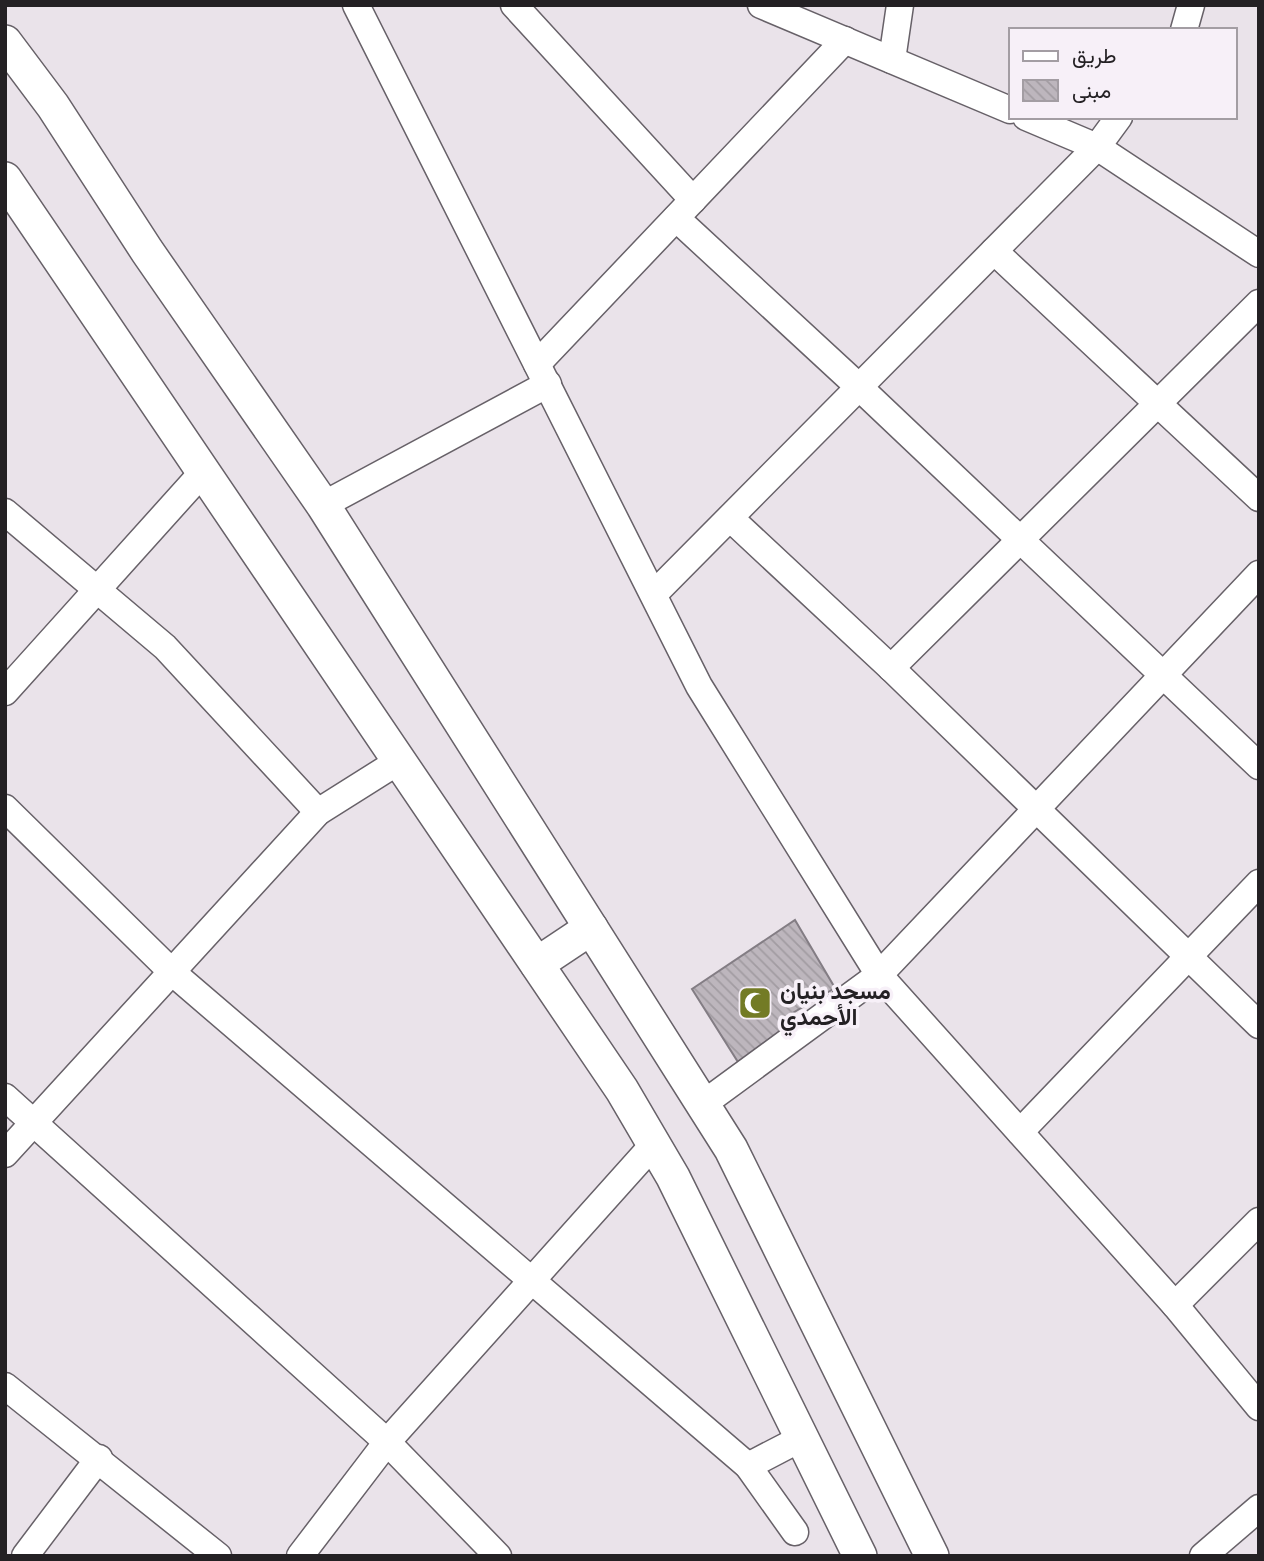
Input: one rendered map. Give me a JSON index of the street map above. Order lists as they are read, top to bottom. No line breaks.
{"places":{"mosque":["مسجد بنيان الأحمدي"]},"legend":["طريق","مبنى"]}
